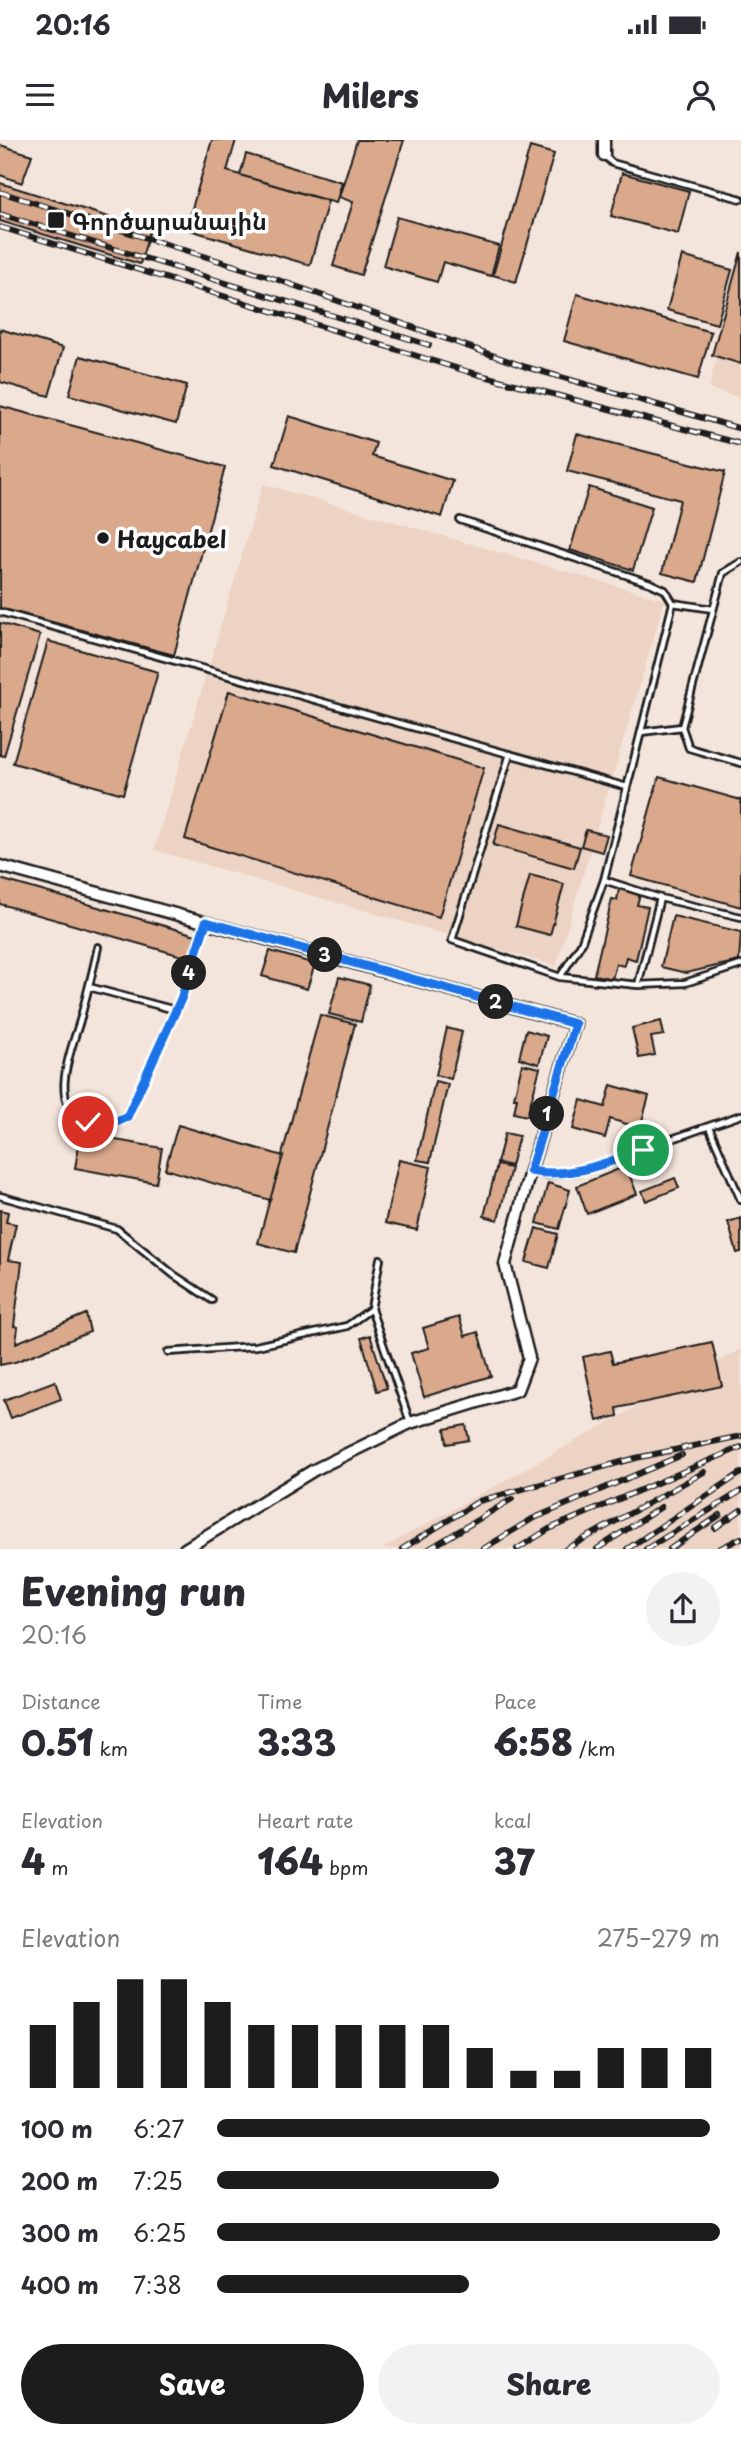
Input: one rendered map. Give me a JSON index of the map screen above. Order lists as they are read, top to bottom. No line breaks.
{"places":{"transit":["Գործարանային"],"other":["Haycabel"]},"page":{"status":"20:16","header":"Milers","pins":["3","4","2","1"],"heading":["Evening run","20:16"],"stats":[["Distance","0.51 km"],["Time","3:33"],["Pace","6:58 /km"],["Elevation","4 m"],["Heart rate","164 bpm"],["kcal","37"]],"chart":["Elevation","275–279 m"],"list":[{"name":"100 m","note":"6:27"},{"name":"200 m","note":"7:25"},{"name":"300 m","note":"6:25"},{"name":"400 m","note":"7:38"}],"buttons":["Save","Share"]}}
